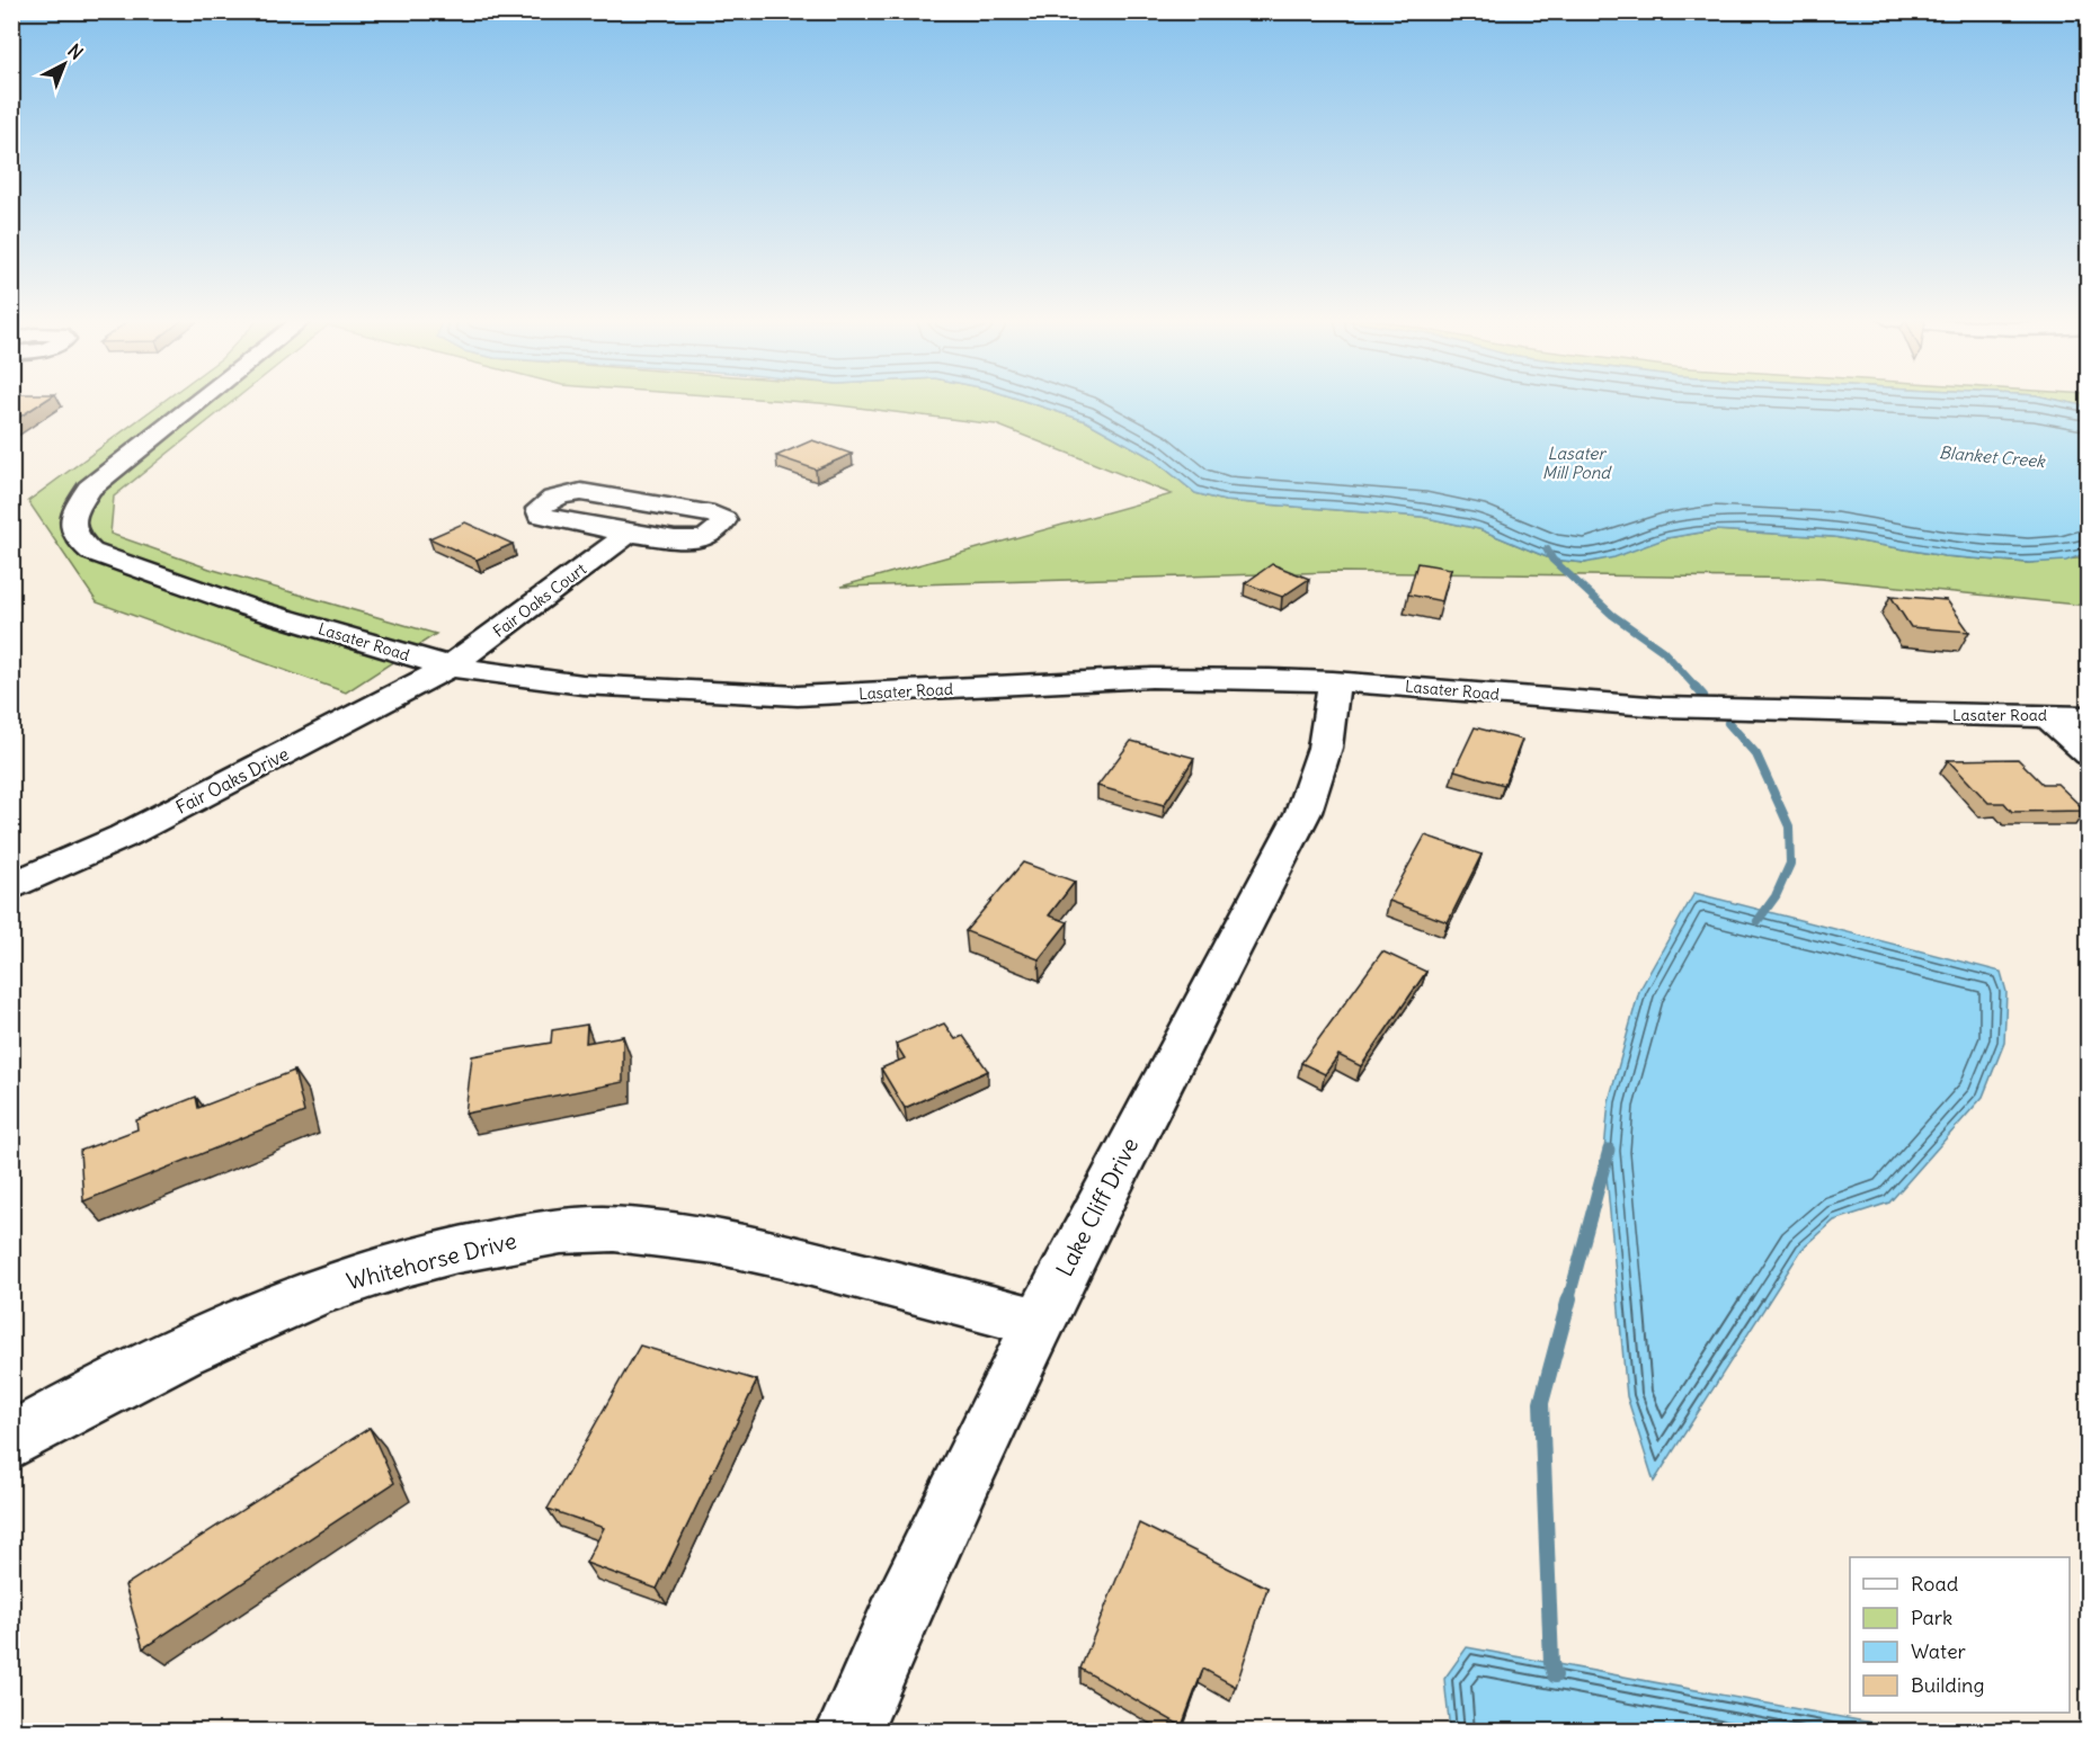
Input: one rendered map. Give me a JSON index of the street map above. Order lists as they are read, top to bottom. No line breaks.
{"streets":{"street":["Fair Oaks Court","Lasater Road","Fair Oaks Drive","Lake Cliff Drive","Whitehorse Drive"]},"crossings":[["Fair Oaks Court","Lasater Road"],["Fair Oaks Court","Fair Oaks Drive"],["Lasater Road","Fair Oaks Drive"],["Lasater Road","Lake Cliff Drive"],["Lake Cliff Drive","Whitehorse Drive"]],"water":["Lasater Mill Pond","Blanket Creek"],"legend":["Road","Park","Water","Building"],"north":"top right"}
